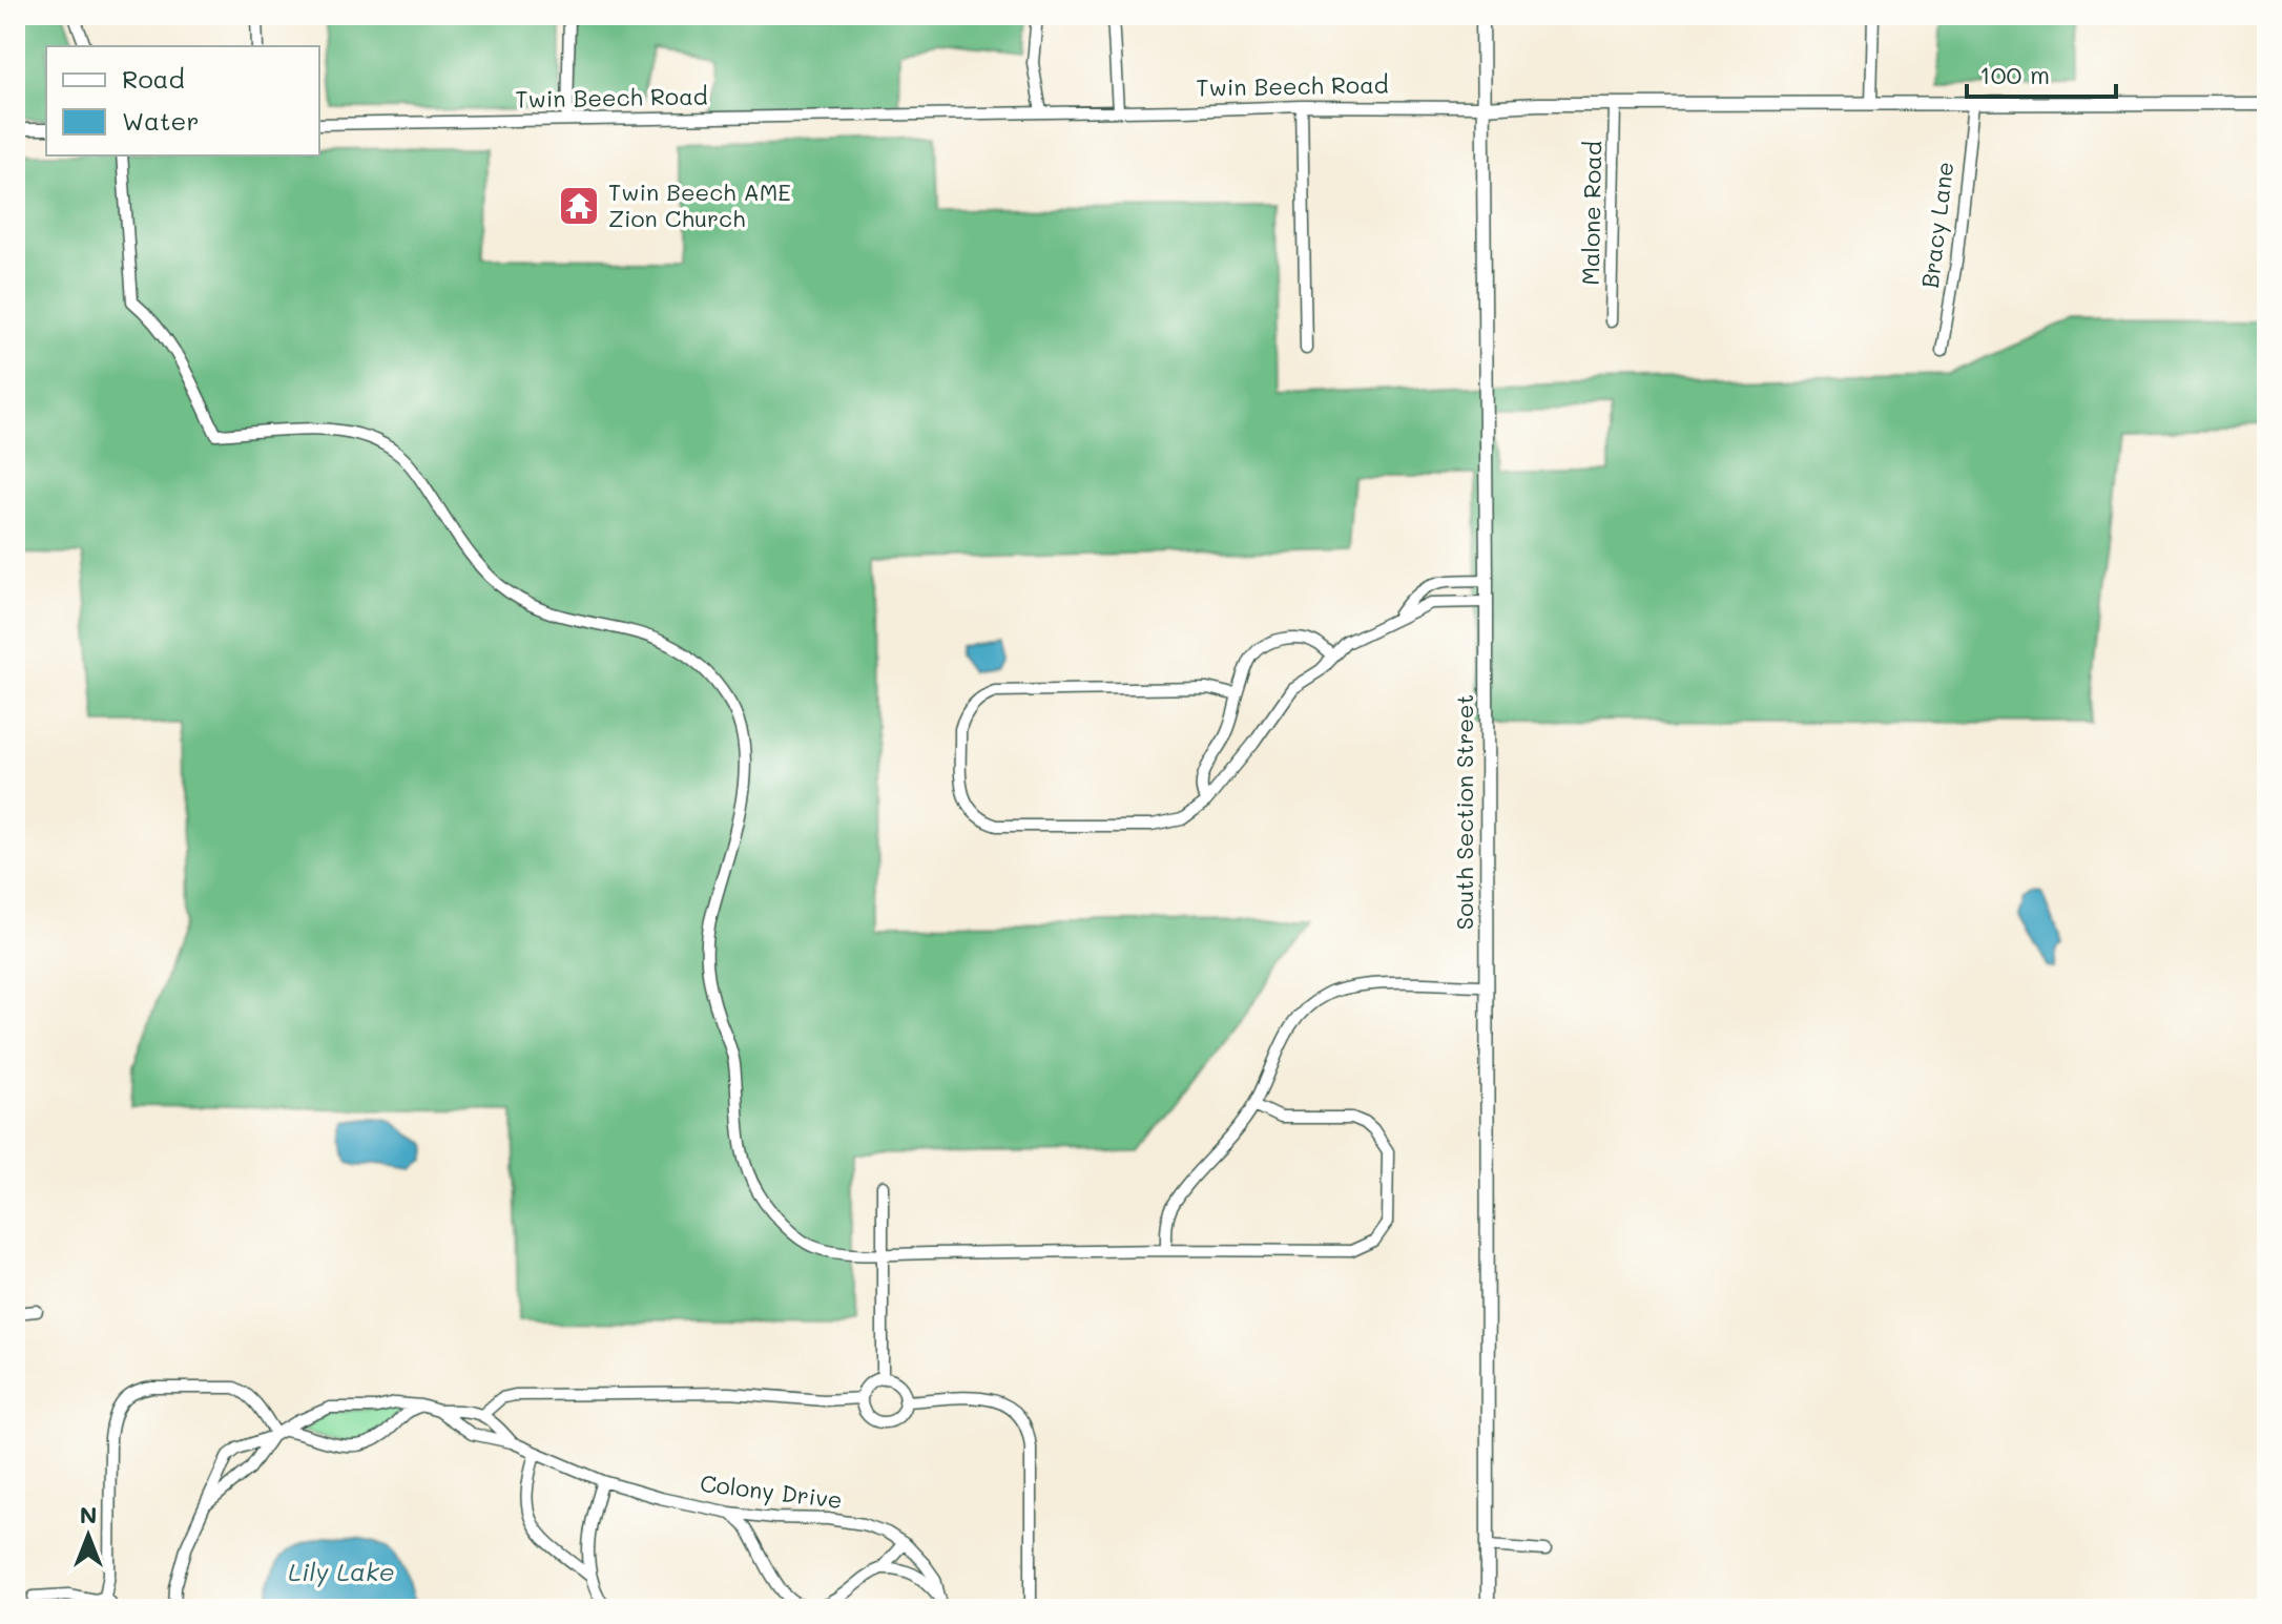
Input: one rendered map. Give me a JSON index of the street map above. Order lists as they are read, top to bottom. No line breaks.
{"streets":{"street":["Twin Beech Road","Malone Road","Bracy Lane","South Section Street","Colony Drive"]},"crossings":[["Twin Beech Road","Malone Road"],["Twin Beech Road","Bracy Lane"],["Twin Beech Road","South Section Street"]],"water":["Lily Lake"],"places":{"temple":["Twin Beech AME Zion Church"]},"legend":["Road","Water"],"scale_bar":"100 m","north":"top"}
